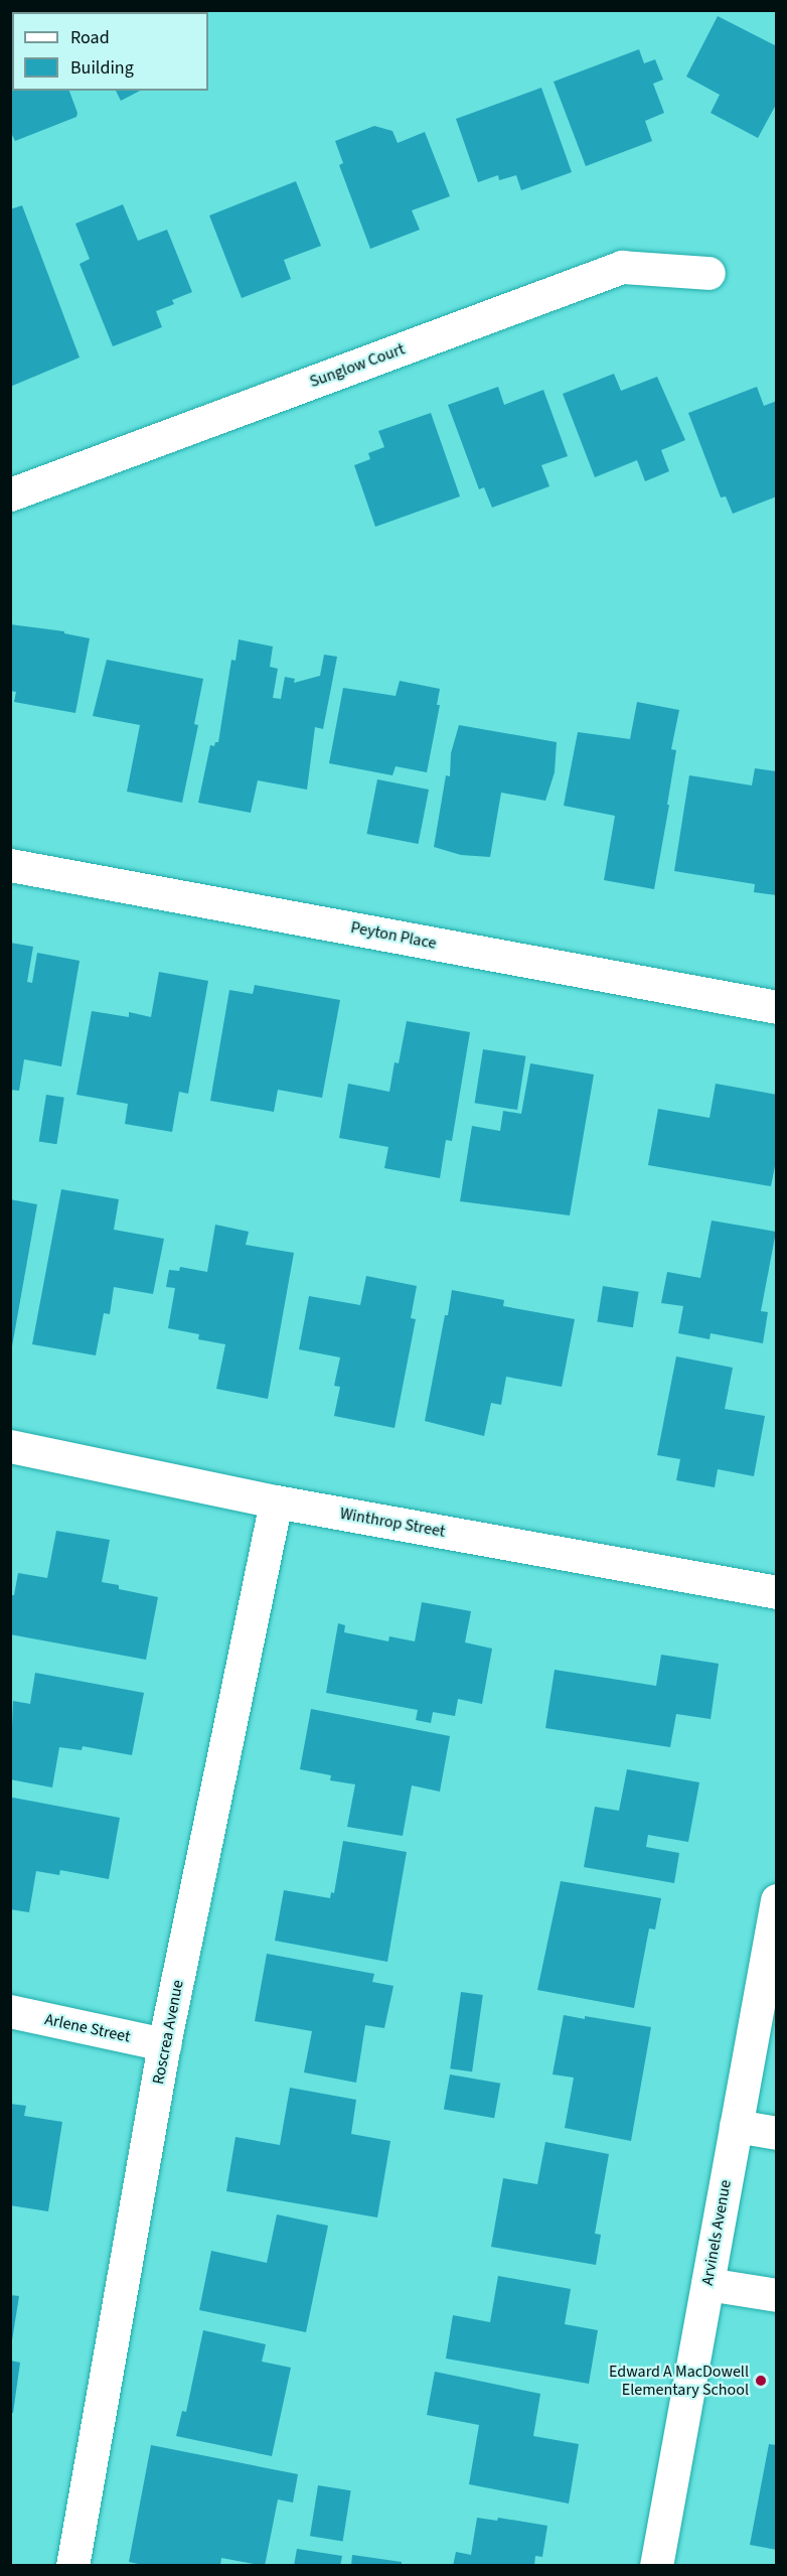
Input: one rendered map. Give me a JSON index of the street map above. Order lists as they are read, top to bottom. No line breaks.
{"streets":{"street":["Sunglow Court","Peyton Place","Winthrop Street","Arlene Street","Roscrea Avenue","Arvinels Avenue"]},"crossings":[["Winthrop Street","Roscrea Avenue"],["Arlene Street","Roscrea Avenue"]],"places":["Edward A MacDowell Elementary School"],"legend":["Road","Building"]}
